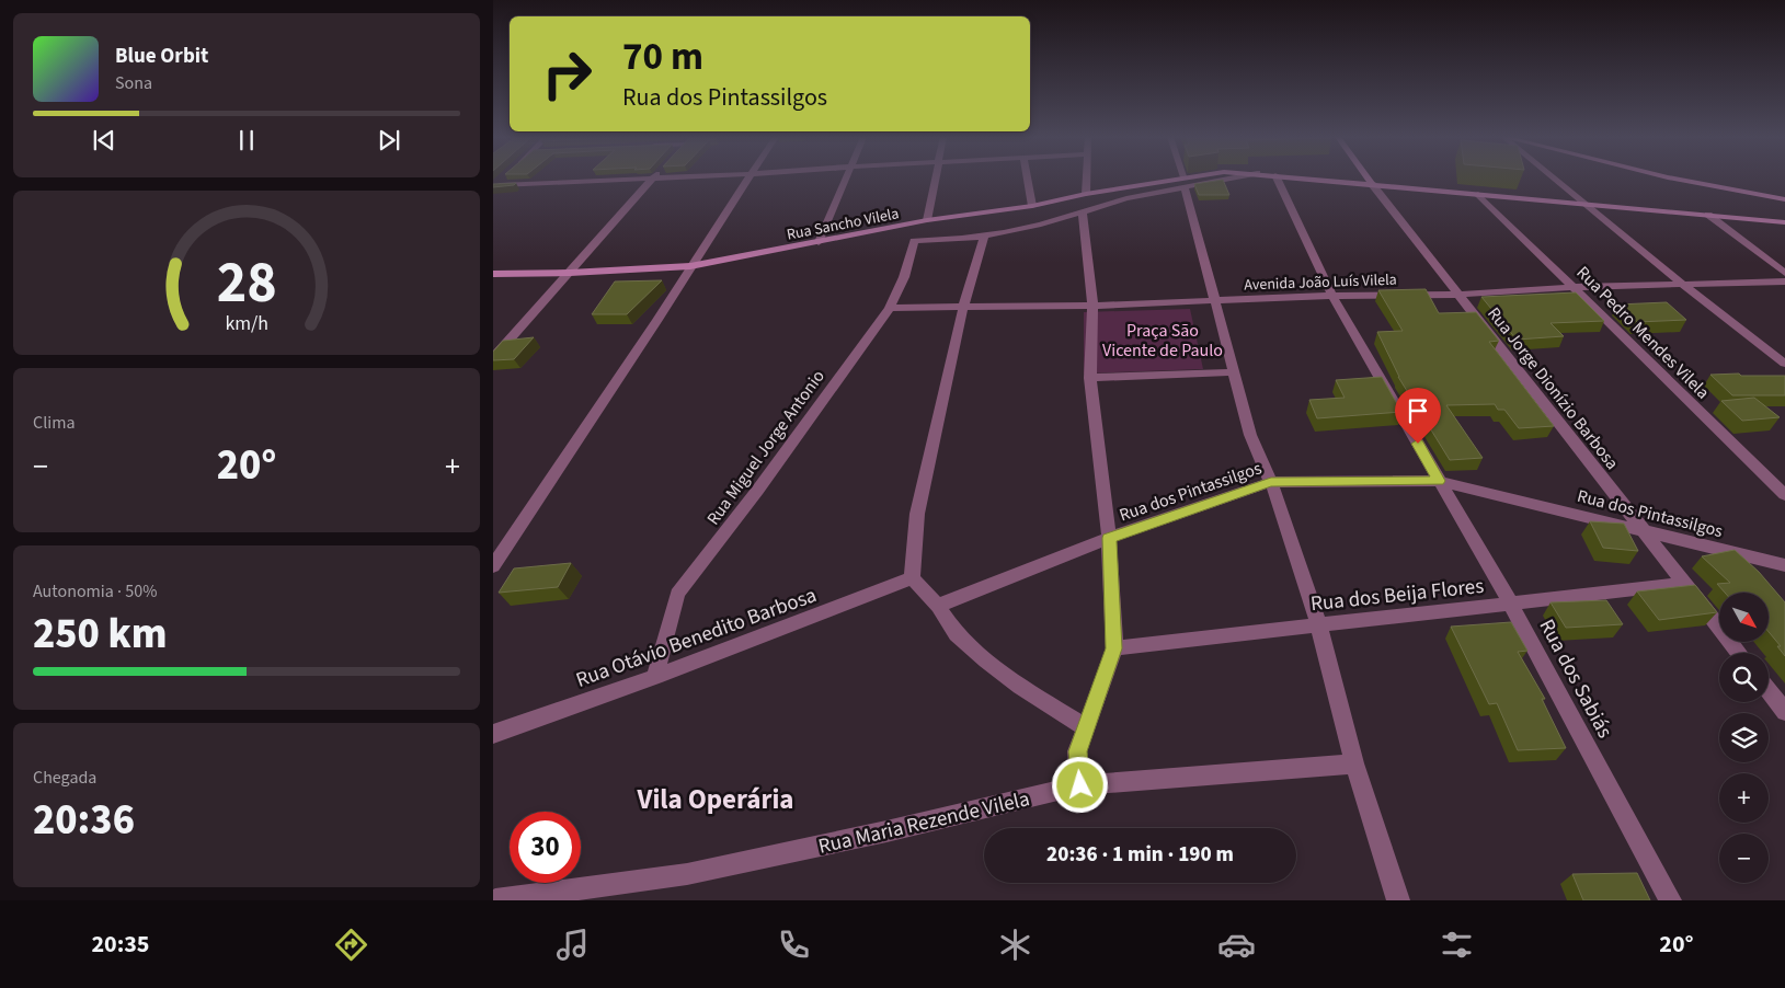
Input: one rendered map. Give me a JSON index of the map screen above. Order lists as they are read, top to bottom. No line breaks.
{"streets":{"main road":["Rua Sancho Vilela","Rua Jorge Dionízio Barbosa"],"street":["Avenida João Luís Vilela","Rua Pedro Mendes Vilela","Rua Miguel Jorge Antonio","Rua dos Pintassilgos","Rua dos Beija Flores","Rua Otávio Benedito Barbosa","Rua dos Sabiás","Rua Maria Rezende Vilela"]},"crossings":[["Rua Sancho Vilela","Rua Pedro Mendes Vilela"],["Rua Sancho Vilela","Rua Jorge Dionízio Barbosa"],["Avenida João Luís Vilela","Rua Pedro Mendes Vilela"],["Avenida João Luís Vilela","Rua Jorge Dionízio Barbosa"],["Avenida João Luís Vilela","Rua Miguel Jorge Antonio"],["Avenida João Luís Vilela","Rua dos Sabiás"],["Rua Jorge Dionízio Barbosa","Rua dos Pintassilgos"],["Rua Jorge Dionízio Barbosa","Rua dos Beija Flores"],["Rua Miguel Jorge Antonio","Rua Otávio Benedito Barbosa"],["Rua dos Pintassilgos","Rua dos Sabiás"],["Rua dos Beija Flores","Rua dos Sabiás"]],"districts":["Vila Operária"],"parks":["Praça São Vicente de Paulo"],"north":"bottom right","page":{"turn":["70 m","Rua dos Pintassilgos"],"song":["Blue Orbit","Sona"],"tile":["Clima",["Autonomia · 50%","250 km"],["Chegada","20:36"]],"heat":["−","20°","+"],"map_buttons":["+","−"],"limit":"30","trip":"20:36 · 1 min · 190 m","tabs":["20:35","20°"],"gauge":["28","km/h"]}}
